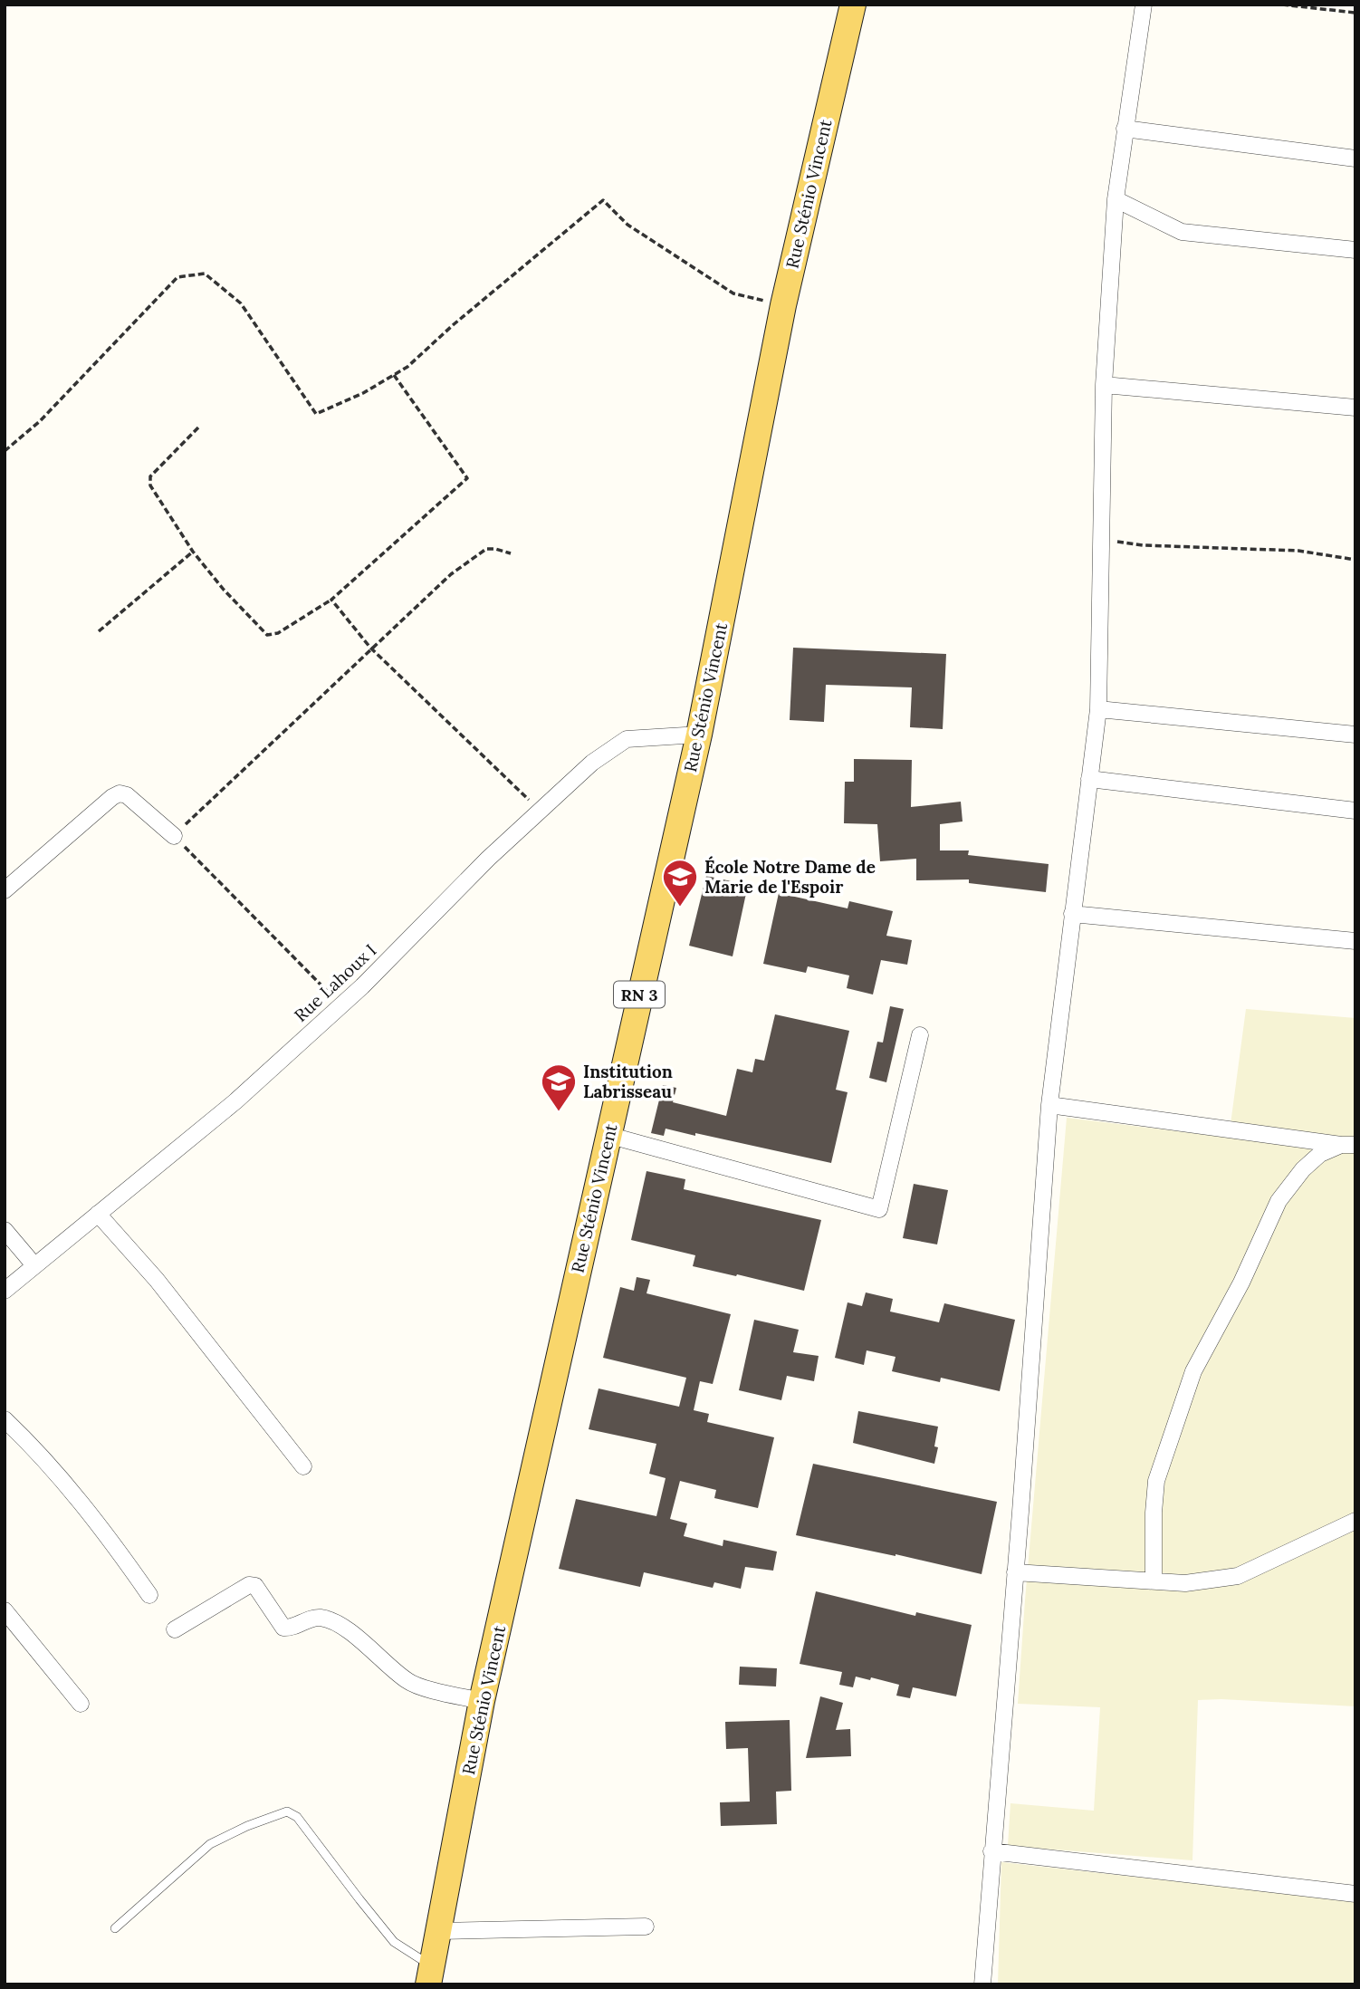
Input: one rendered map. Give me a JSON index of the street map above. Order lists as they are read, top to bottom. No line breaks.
{"streets":{"main road":["Rue Sténio Vincent","RN 3"],"street":["Rue Lahoux I"]},"crossings":[["Rue Sténio Vincent","Rue Lahoux I"]],"places":{"school or university":["École Notre Dame de Marie de l'Espoir","Institution Labrisseau"]}}
